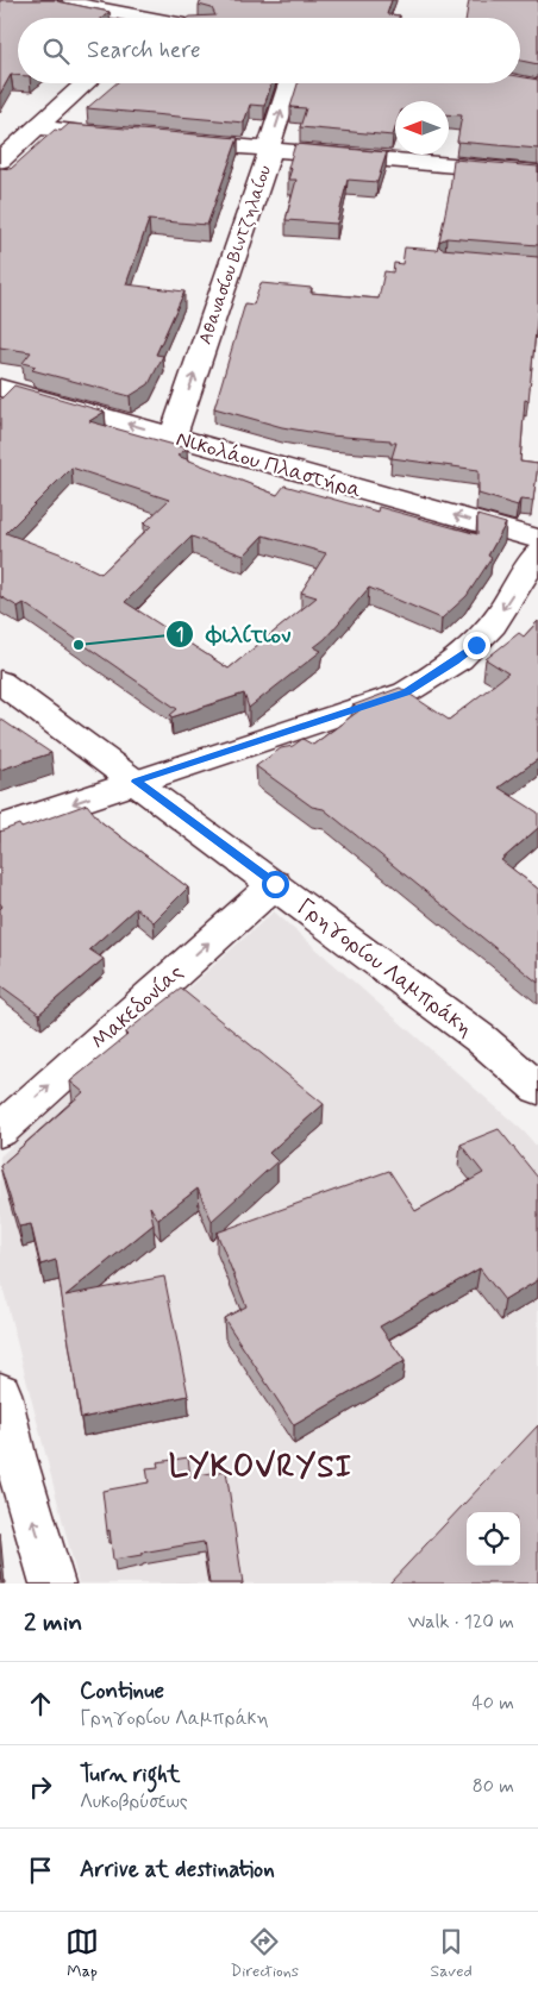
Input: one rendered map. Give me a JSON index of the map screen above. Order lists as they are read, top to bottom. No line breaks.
{"streets":{"street":["Αθανασίου Βιντζηλαίου","Νικολάου Πλαστήρα","Γρηγορίου Λαμπράκη","Μακεδονίας"]},"crossings":[["Αθανασίου Βιντζηλαίου","Νικολάου Πλαστήρα"],["Γρηγορίου Λαμπράκη","Μακεδονίας"]],"one_way":["Αθανασίου Βιντζηλαίου","Νικολάου Πλαστήρα"],"districts":["LYKOVRYSI"],"places":["Φιλίτιον"],"north":"left","page":{"search":"Search here","heading":["2 min","Walk · 120 m"],"list":[["Continue","Γρηγορίου Λαμπράκη","40 m"],["Turn right","Λυκοβρύσεως","80 m"],"Arrive at destination"],"nav":["Map","Directions","Saved"]}}
